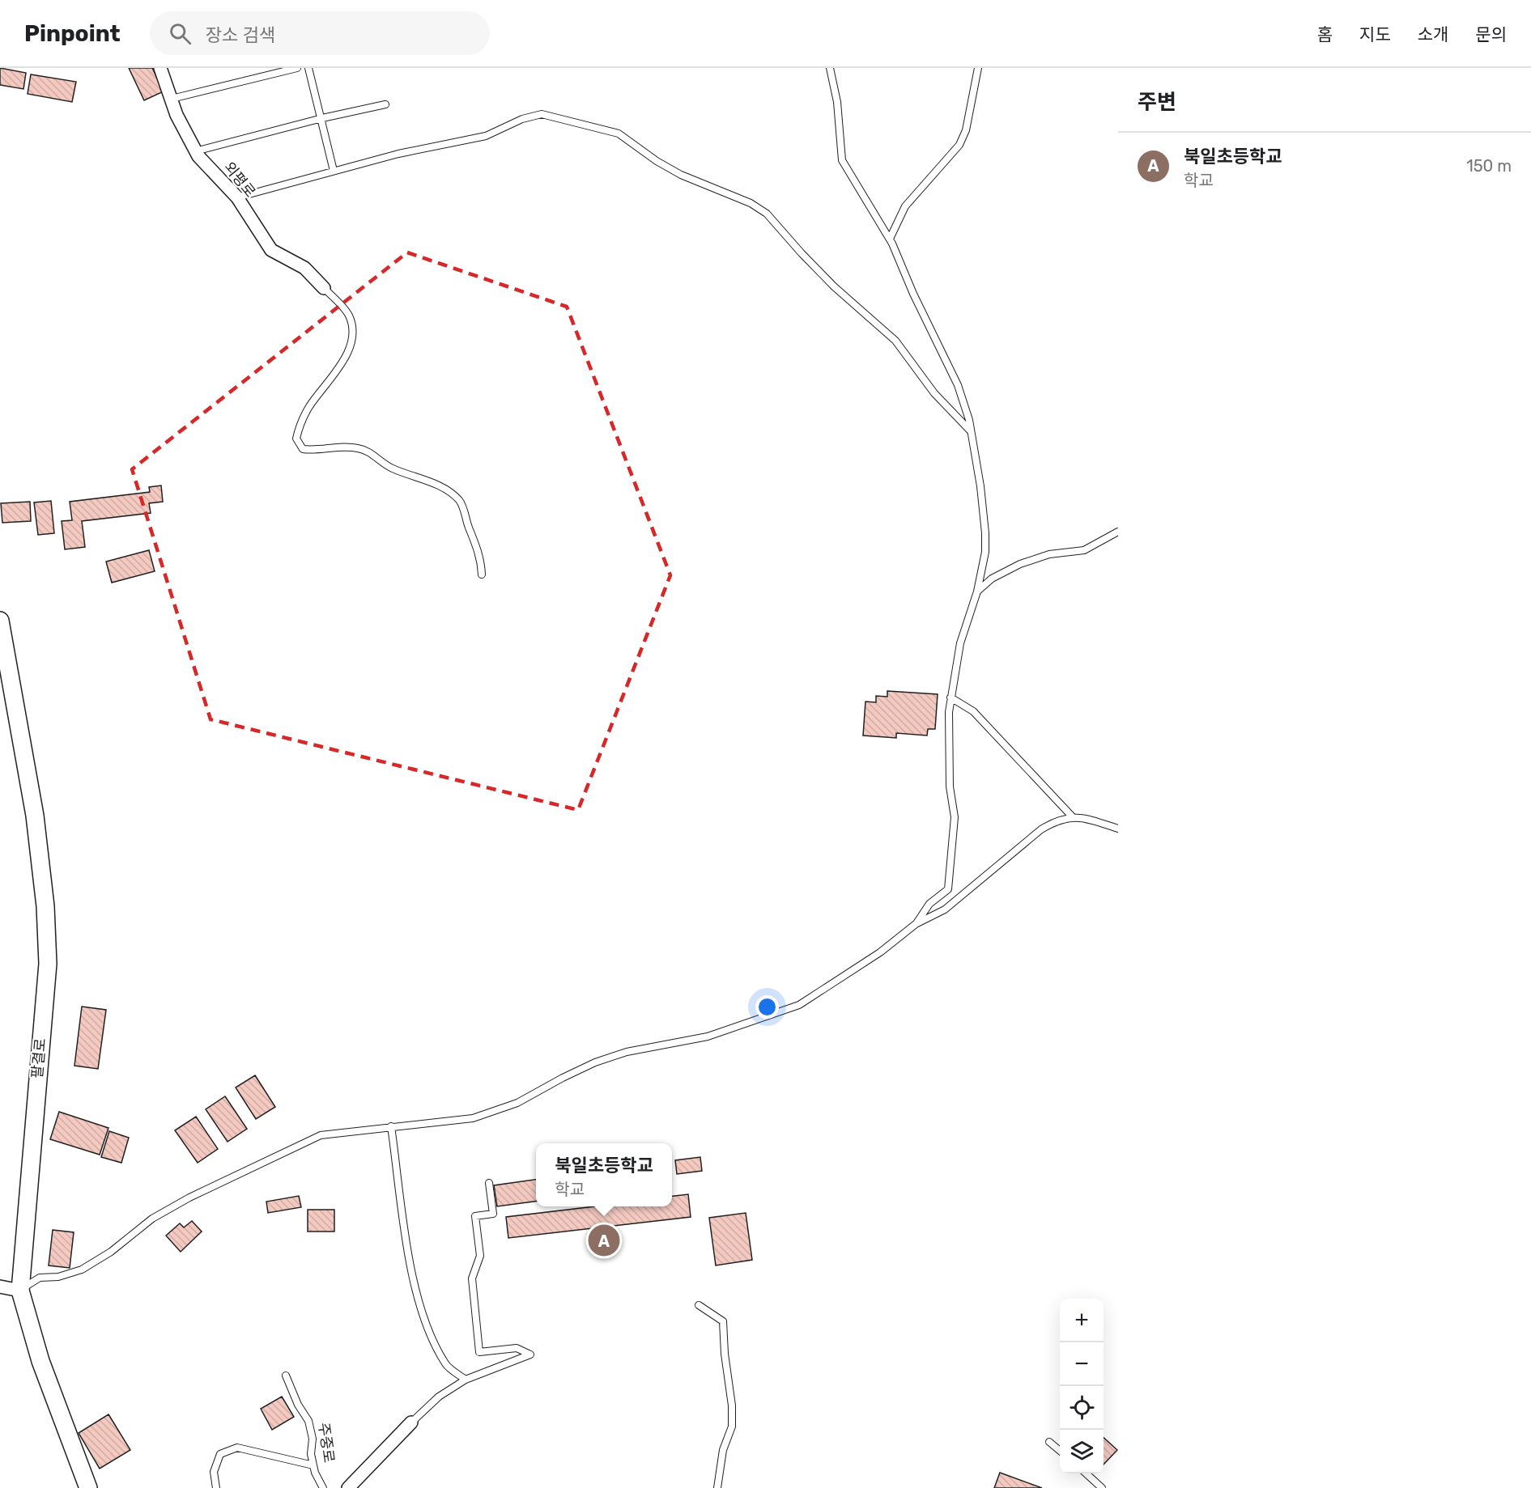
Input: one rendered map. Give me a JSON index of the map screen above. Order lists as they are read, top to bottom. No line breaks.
{"streets":{"street":["외평로","팔결로"],"lane":["주중로"]},"page":{"header":"Pinpoint","search":"장소 검색","nav":["홈","지도","소개","문의"],"heading":"주변","list":[{"mark":"A","name":"북일초등학교","note":"학교","value":"150 m"}],"popup":["북일초등학교","학교"],"pins":"A","map_buttons":["+","−"]}}
